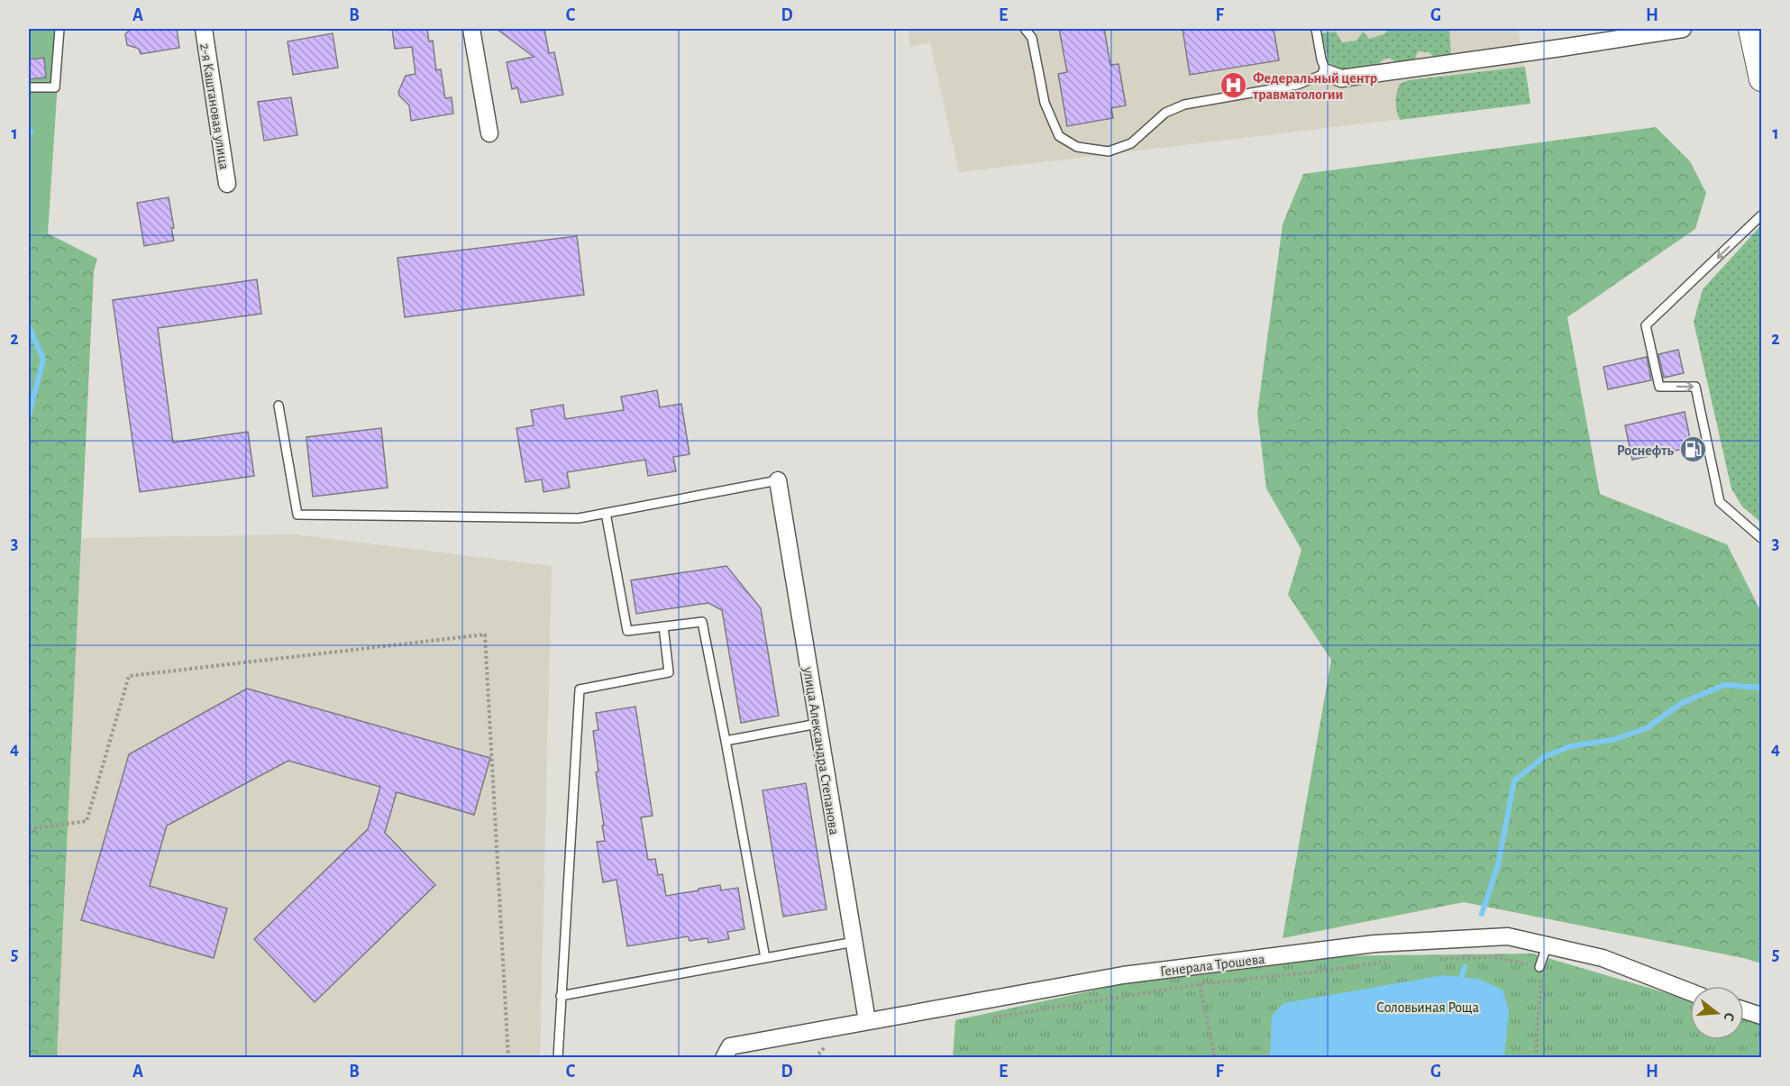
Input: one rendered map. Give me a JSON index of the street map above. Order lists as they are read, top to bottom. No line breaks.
{"streets":{"street":["2-я Каштановая улица","улица Александра Степанова","Генерала Трошева"]},"crossings":[["улица Александра Степанова","Генерала Трошева"]],"parks":["Соловьиная Роща"],"places":{"hospital":["Федеральный центр травматологии"],"fuel station":["Роснефть"]},"north":"right","grid":{"columns":["A","B","C","D","E","F","G","H"],"rows":["1","2","3","4","5"]}}
